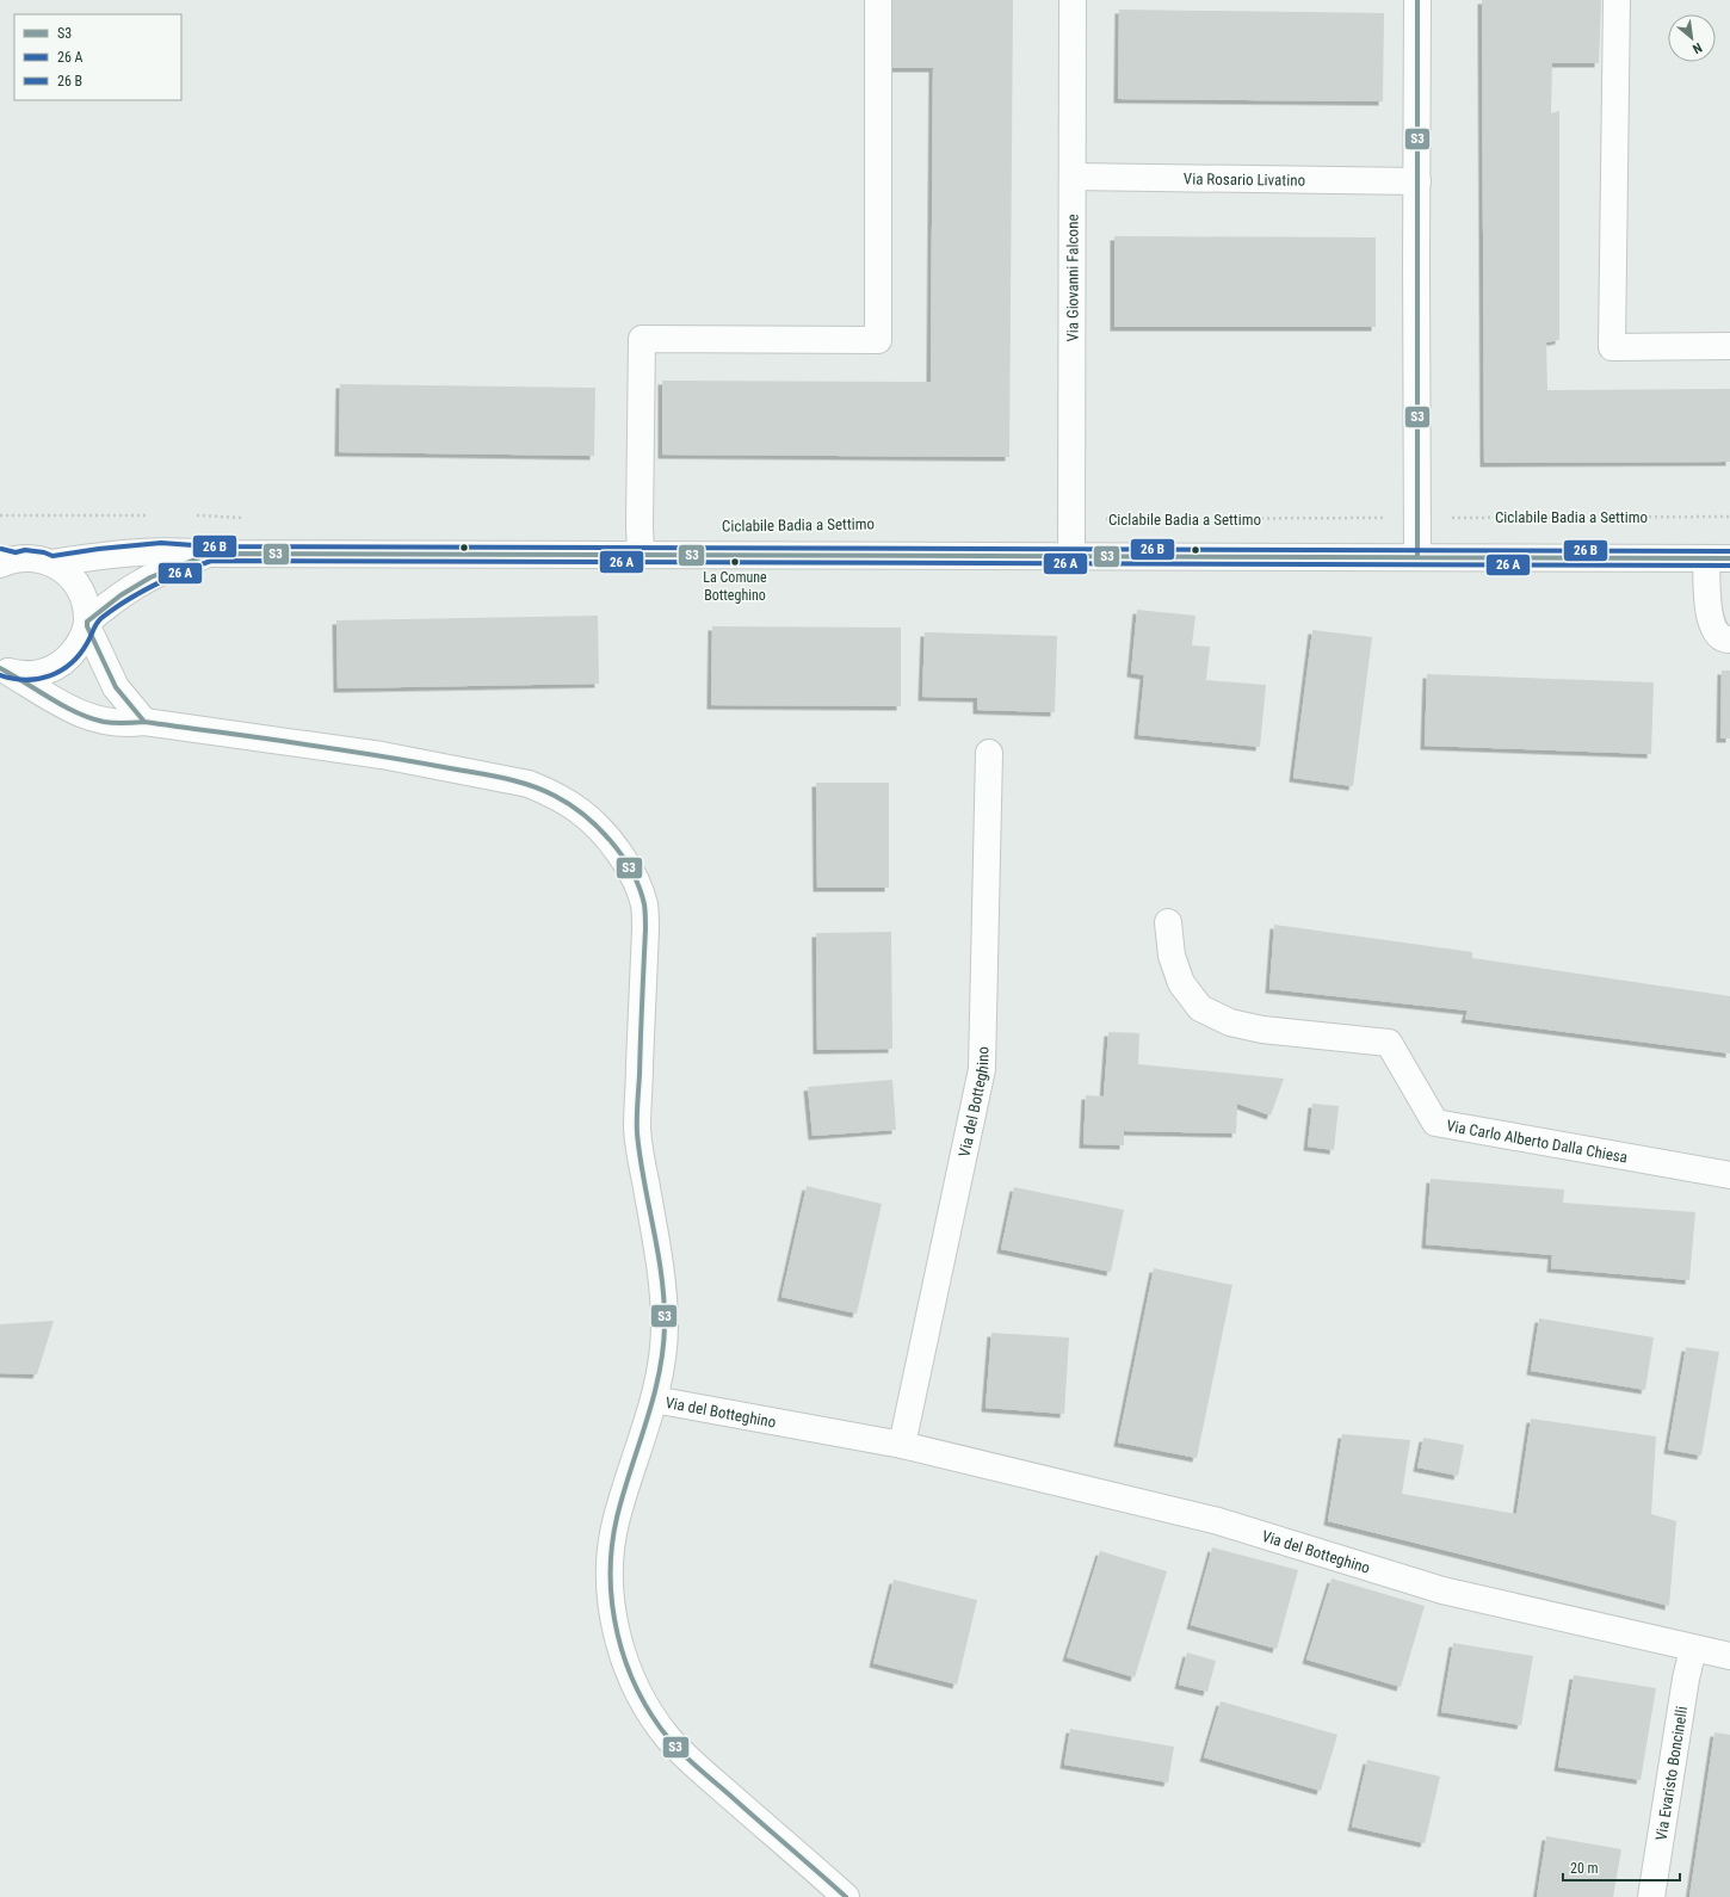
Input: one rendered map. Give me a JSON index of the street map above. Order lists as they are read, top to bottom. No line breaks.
{"streets":{"street":["Via Rosario Livatino","Via Giovanni Falcone","Via del Botteghino","Via Carlo Alberto Dalla Chiesa","Via Evaristo Boncinelli"],"path":["Ciclabile Badia a Settimo"]},"crossings":[["Via Rosario Livatino","Via Giovanni Falcone"],["Via Giovanni Falcone","Ciclabile Badia a Settimo"],["Via del Botteghino","Via Evaristo Boncinelli"]],"places":["La Comune Botteghino"],"lines":["transit line S3"],"legend":["S3","26 A","26 B"],"scale_bar":"20 m","north":"bottom right"}
